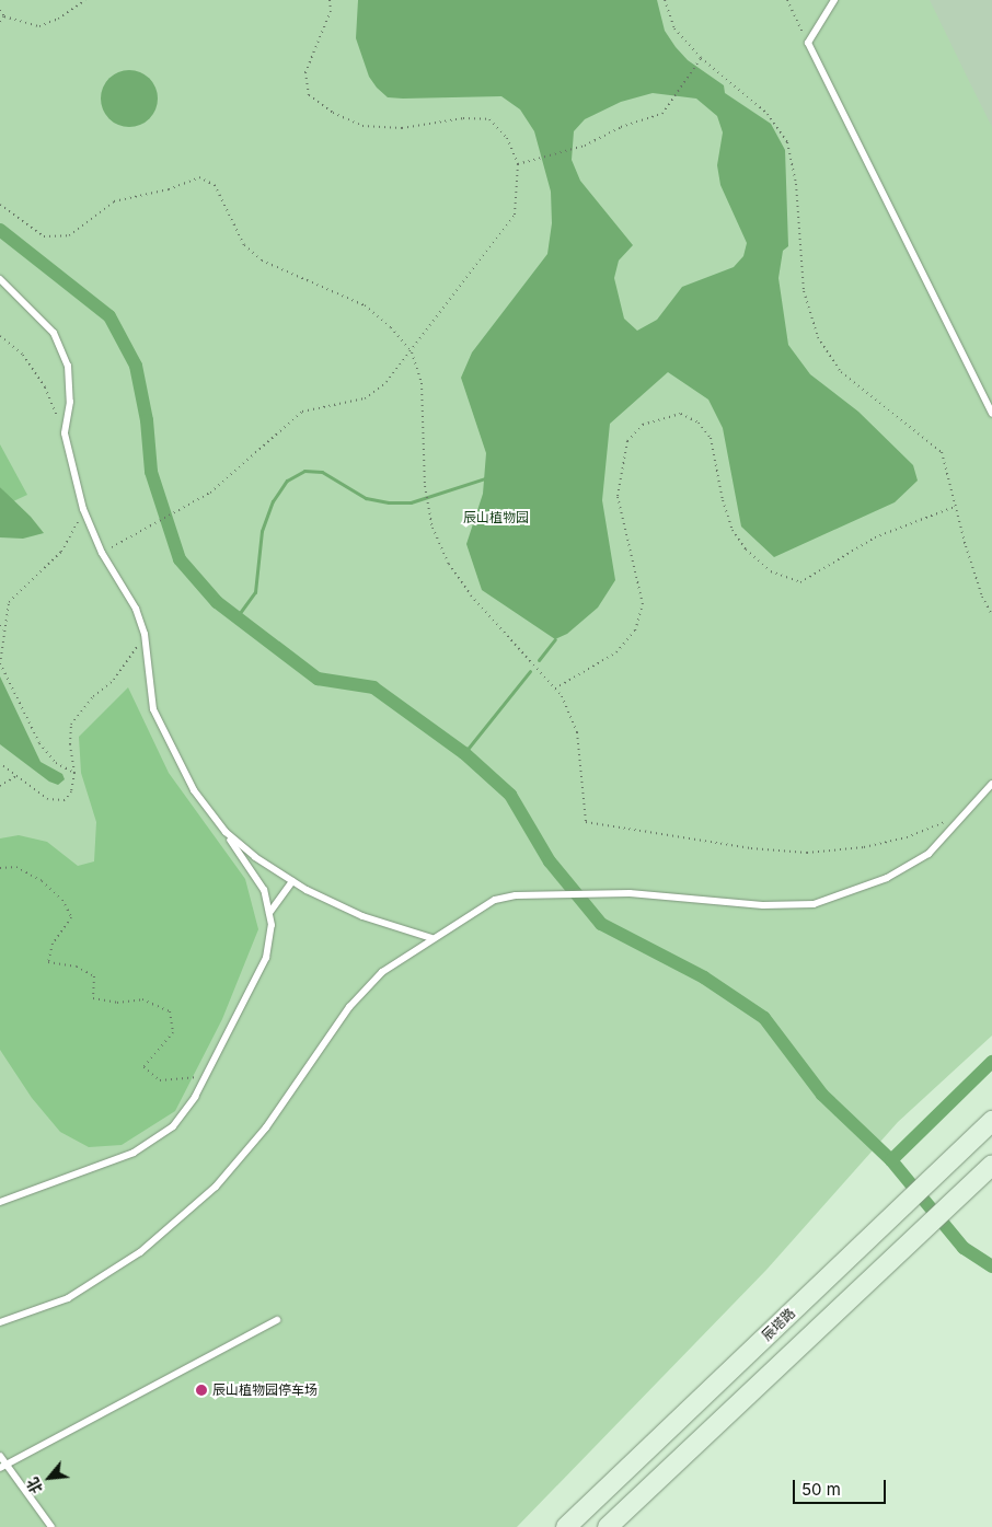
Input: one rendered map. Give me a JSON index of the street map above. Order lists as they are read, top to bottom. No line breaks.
{"streets":{"main road":["辰塔路"]},"parks":["辰山植物园"],"places":["辰山植物园停车场"],"scale_bar":"50 m","north":"bottom left"}
